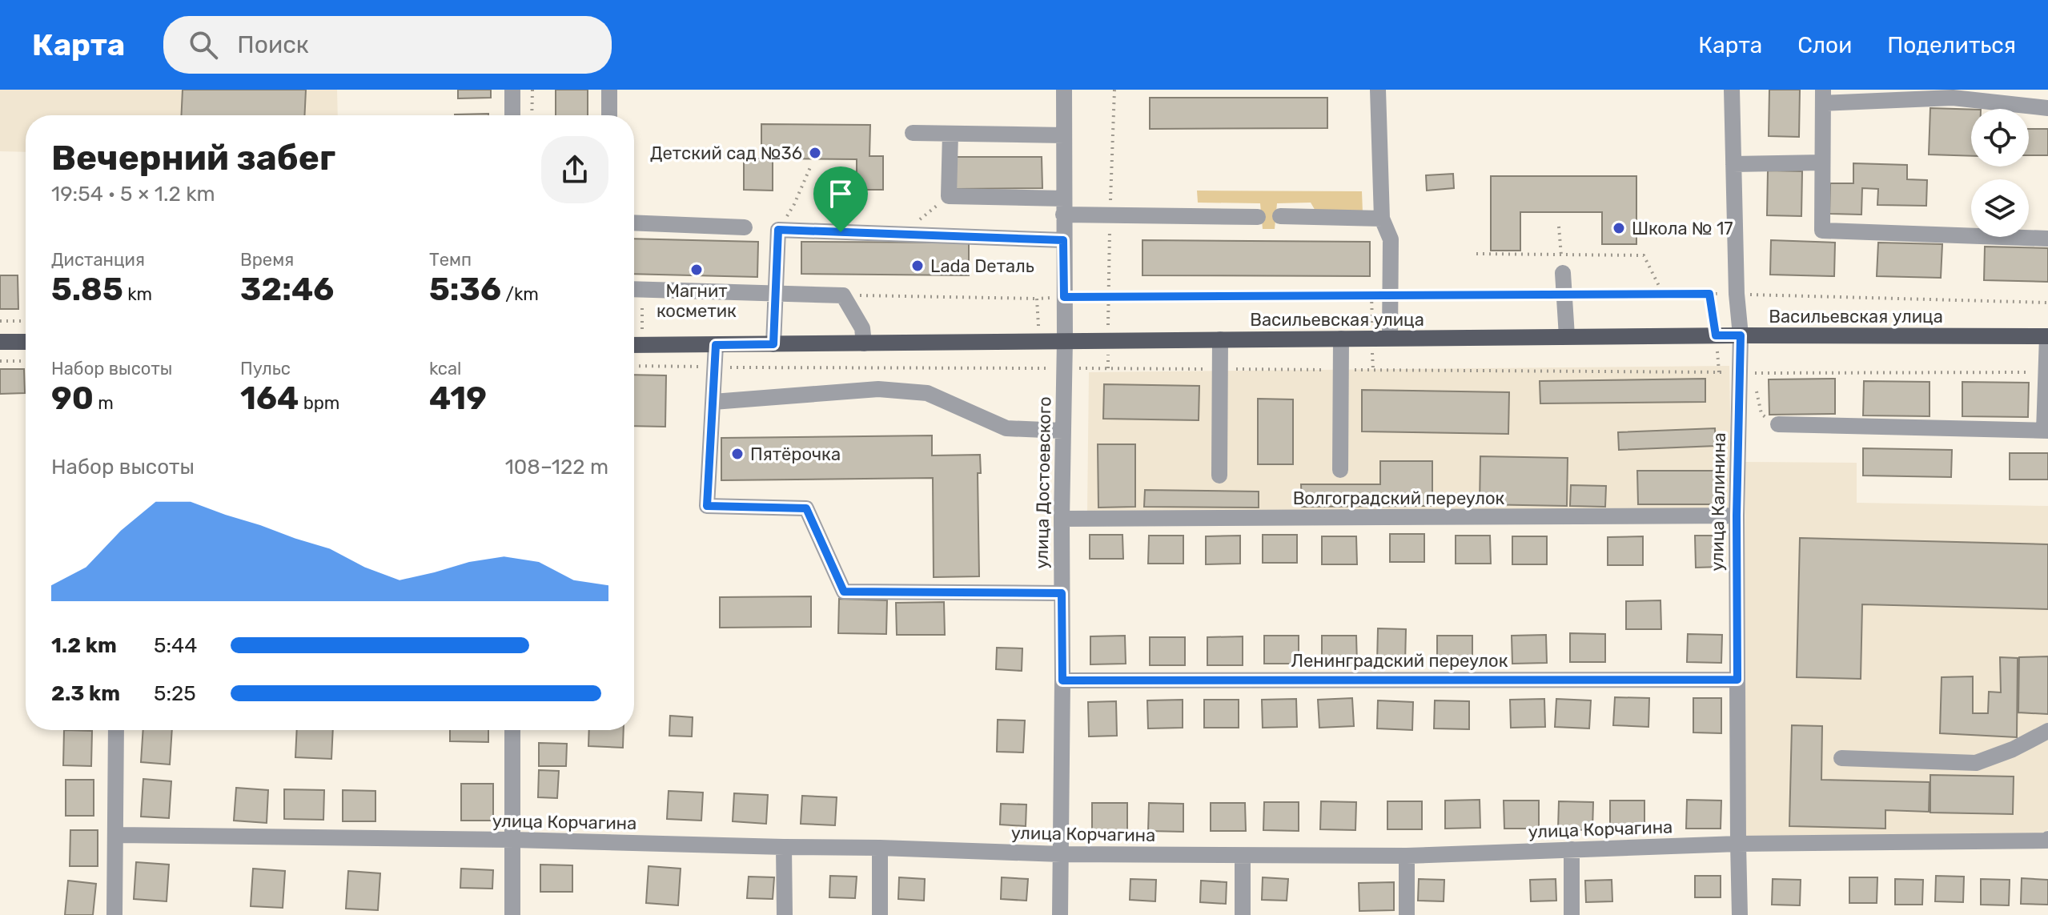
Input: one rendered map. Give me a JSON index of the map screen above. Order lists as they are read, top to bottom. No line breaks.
{"streets":{"main road":["Васильевская улица"],"street":["улица Достоевского","Волгоградский переулок","улица Калинина","Ленинградский переулок","улица Корчагина"]},"crossings":[["Васильевская улица","улица Достоевского"],["Васильевская улица","улица Калинина"],["улица Достоевского","Волгоградский переулок"],["улица Достоевского","Ленинградский переулок"],["улица Достоевского","улица Корчагина"],["Волгоградский переулок","улица Калинина"],["улица Калинина","Ленинградский переулок"],["улица Калинина","улица Корчагина"]],"places":["Детский сад №36","Школа № 17","Lada Dеталь","Магнит косметик","Пятёрочка"],"page":{"header":"Карта","search":"Поиск","nav":["Карта","Слои","Поделиться"],"heading":["Вечерний забег","19:54 · 5 × 1.2 km"],"stats":[["Дистанция","5.85 km"],["Время","32:46"],["Темп","5:36 /km"],["Набор высоты","90 m"],["Пульс","164 bpm"],["kcal","419"]],"chart":["Набор высоты","108–122 m"],"list":[{"name":"1.2 km","note":"5:44"},{"name":"2.3 km","note":"5:25"}]}}
